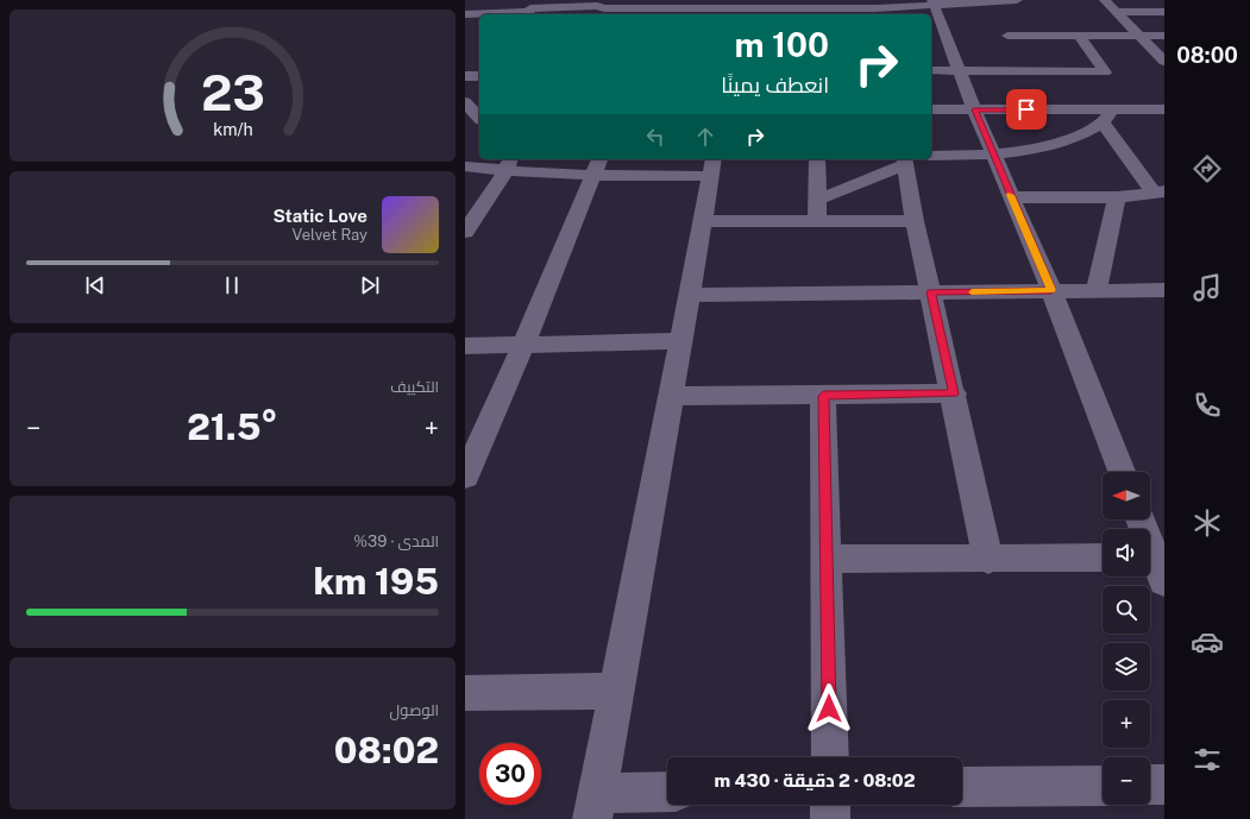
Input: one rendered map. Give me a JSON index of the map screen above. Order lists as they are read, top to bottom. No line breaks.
{"north":"left","page":{"tabs":"08:00","turn":["100 m","انعطف يمينًا"],"song":["Static Love","Velvet Ray"],"tile":["التكييف",["المدى · 39%","195 km"],["الوصول","08:02"]],"heat":["−","21.5°","+"],"map_buttons":["+","−"],"limit":"30","trip":"08:02 · 2 دقيقة · 430 m","gauge":["23","km/h"]}}
